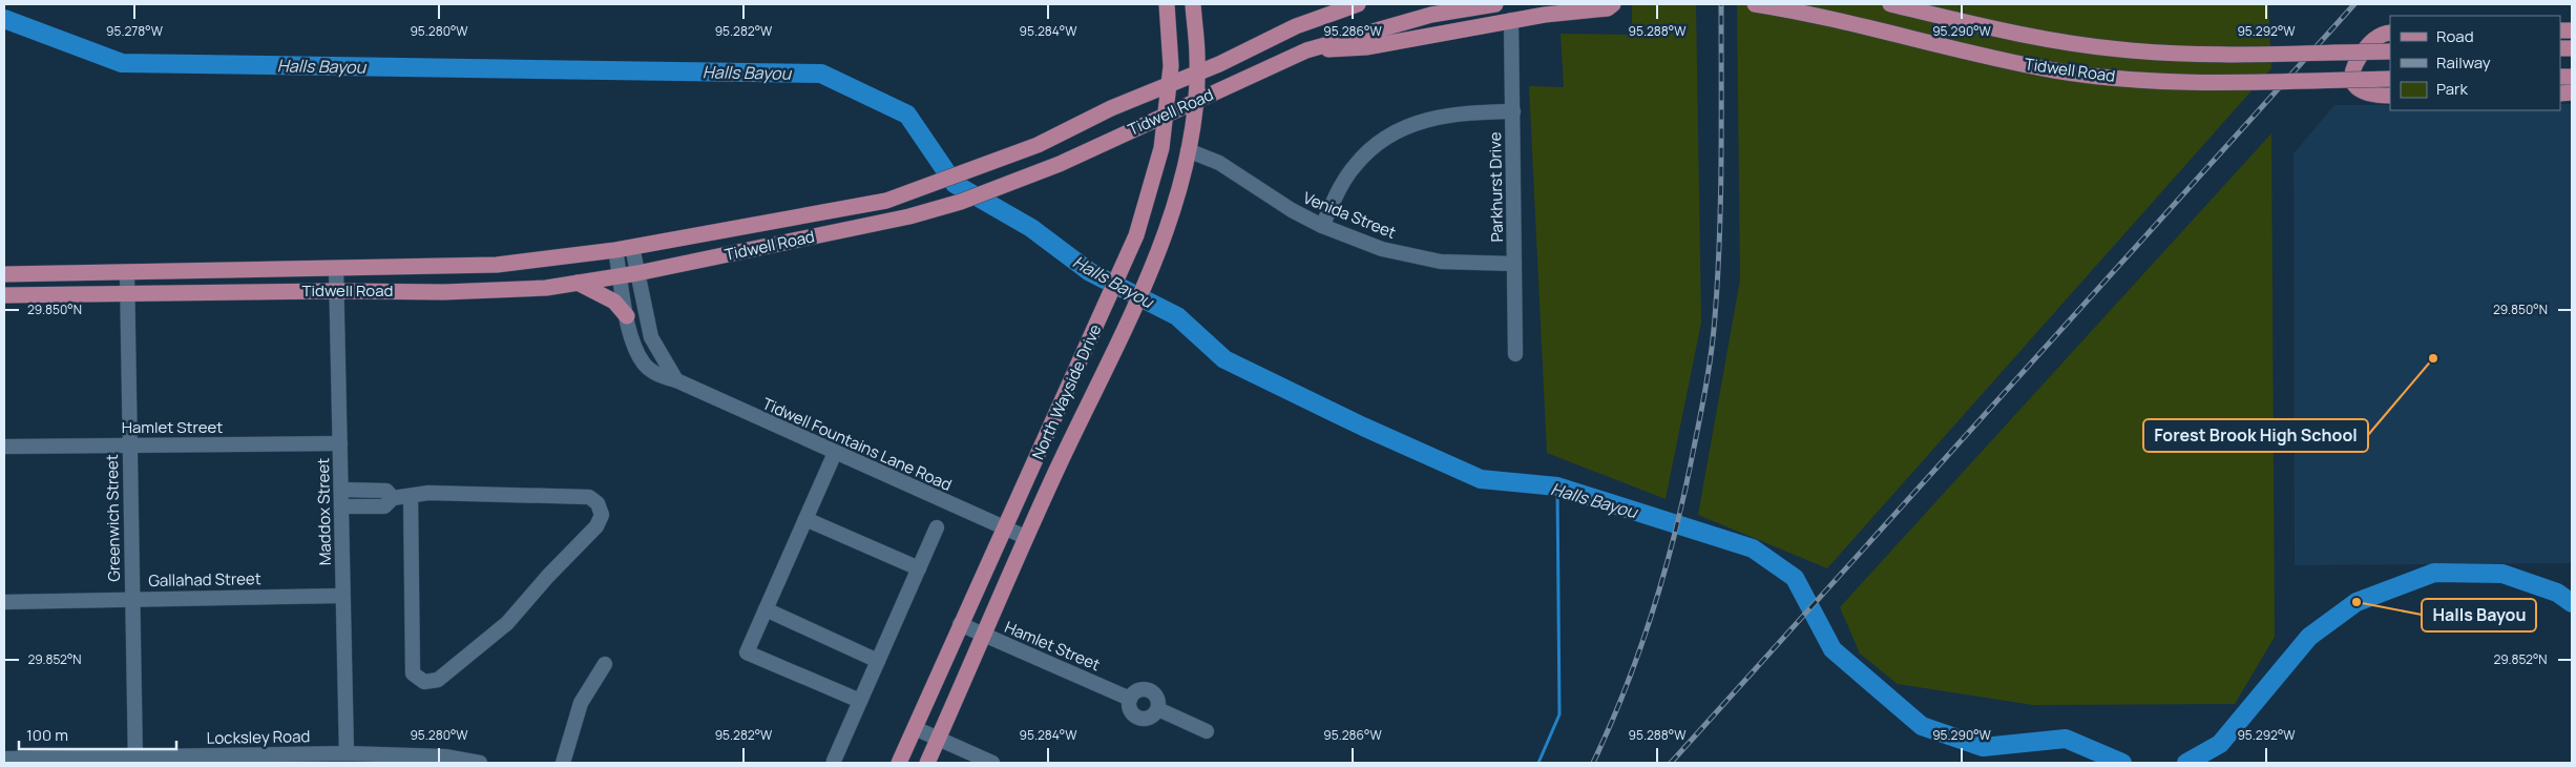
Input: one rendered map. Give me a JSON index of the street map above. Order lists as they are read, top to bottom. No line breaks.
{"streets":{"main road":["Tidwell Road","North Wayside Drive"],"street":["Parkhurst Drive","Venida Street","Hamlet Street","Tidwell Fountains Lane Road","Maddox Street","Greenwich Street","Gallahad Street","Locksley Road"]},"crossings":[["Tidwell Road","North Wayside Drive"],["Tidwell Road","Tidwell Fountains Lane Road"],["Tidwell Road","Maddox Street"],["Tidwell Road","Greenwich Street"],["Parkhurst Drive","Venida Street"],["Venida Street","North Wayside Drive"],["North Wayside Drive","Hamlet Street"],["North Wayside Drive","Tidwell Fountains Lane Road"],["Hamlet Street","Maddox Street"],["Hamlet Street","Greenwich Street"],["Maddox Street","Gallahad Street"],["Maddox Street","Locksley Road"],["Greenwich Street","Gallahad Street"],["Greenwich Street","Locksley Road"]],"water":["Halls Bayou"],"places":["Forest Brook High School","Halls Bayou"],"legend":["Road","Railway","Park"],"scale_bar":"100 m","coordinates":["95.278°W","95.280°W","95.282°W","95.284°W","95.286°W","95.288°W","95.290°W","95.292°W","29.850°N","29.852°N"]}
